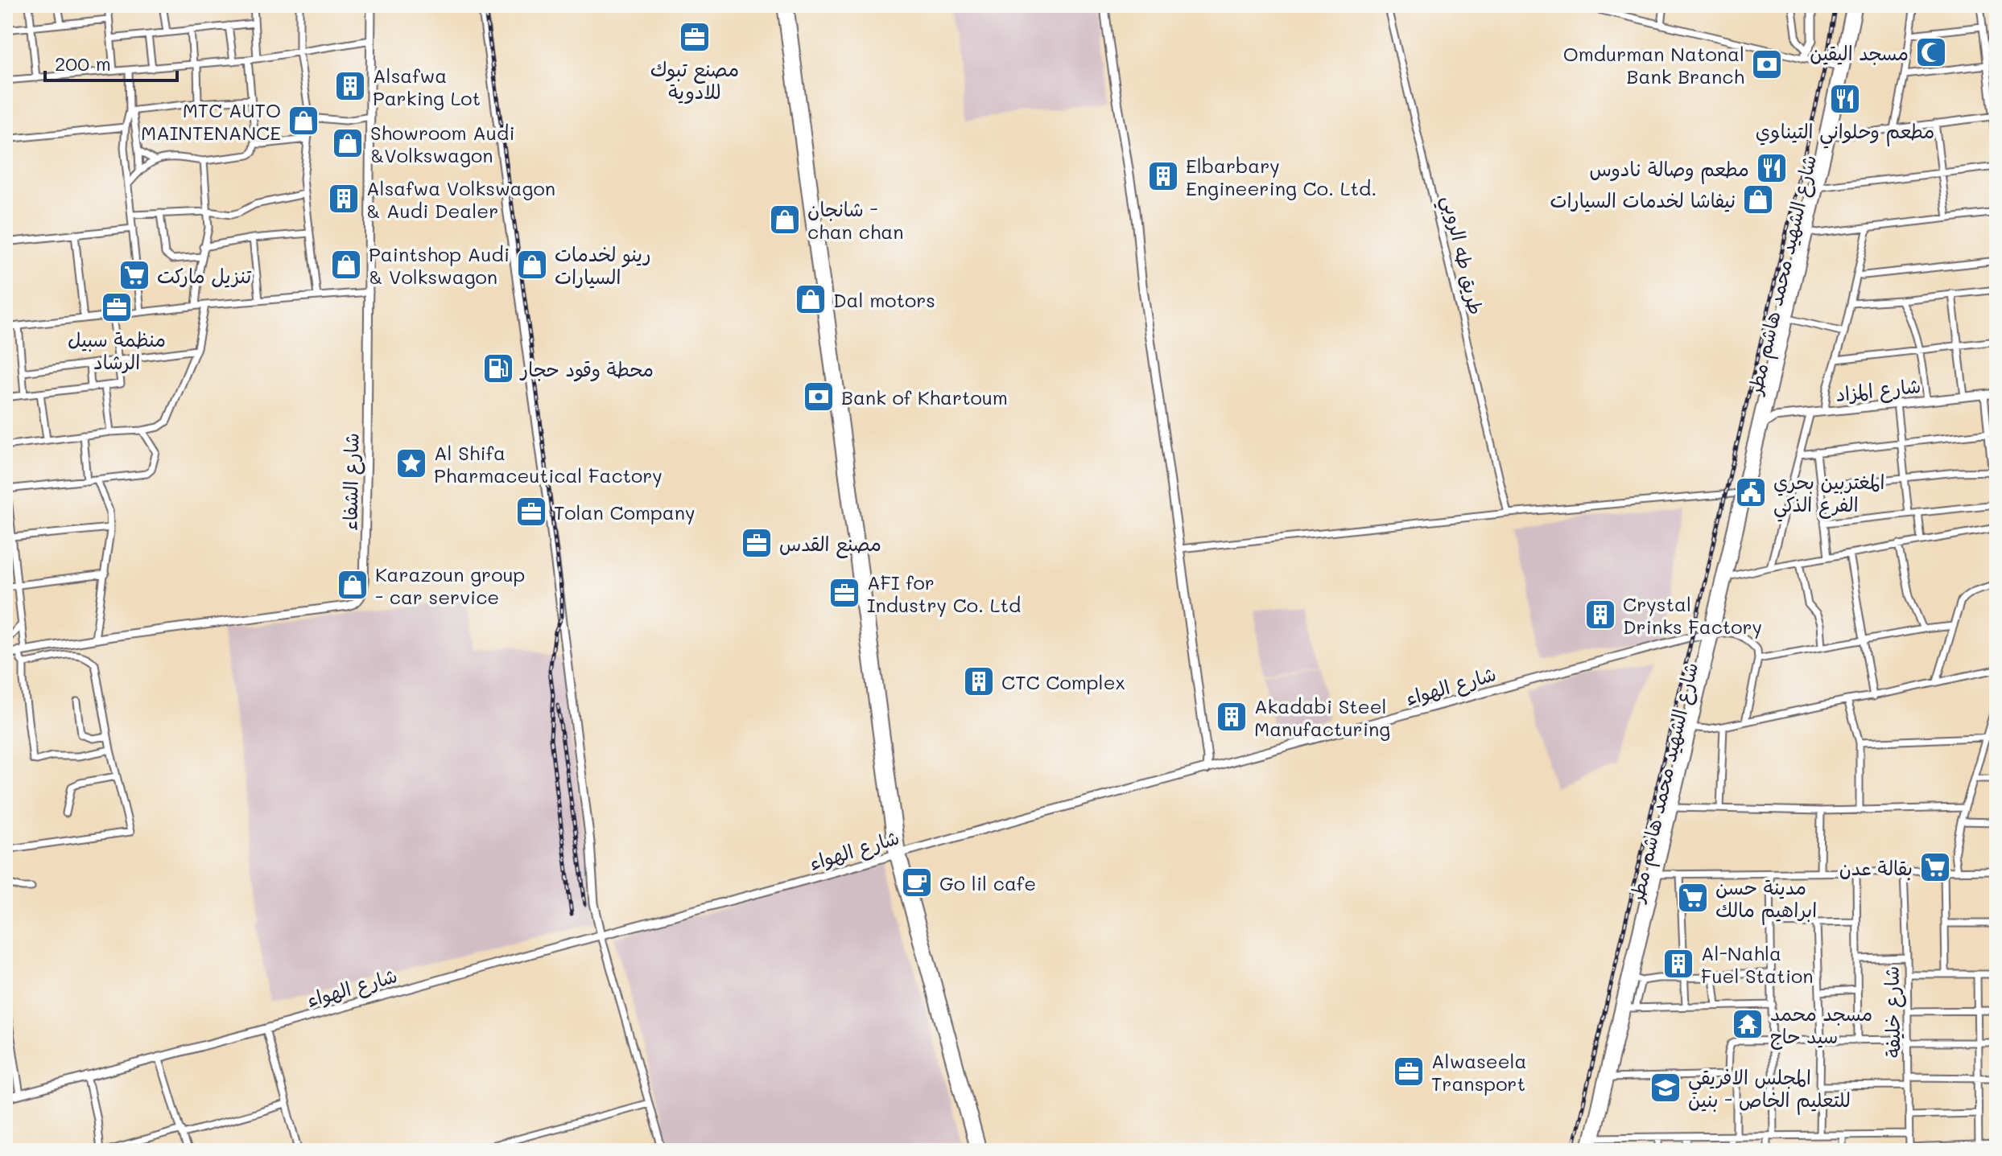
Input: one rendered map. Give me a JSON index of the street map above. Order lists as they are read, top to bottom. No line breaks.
{"streets":{"main road":["شارع الشهيد محمد هاشم مطر"],"street":["طريق طه الروبي","شارع المزاد","شارع الشفاء","شارع الهواء","شارع خليفة"]},"crossings":[["شارع الشهيد محمد هاشم مطر","شارع المزاد"],["شارع الشهيد محمد هاشم مطر","شارع الهواء"]],"places":{"office":["مصنع تبوك للادوية","منظمة سبيل الرشاد","Tolan Company","مصنع القدس","AFI for Industry Co. Ltd","Alwaseela Transport"],"mosque":["مسجد اليقين"],"bank":["Omdurman Natonal Bank Branch","Bank of Khartoum"],"building":["Alsafwa Parking Lot","Elbarbary Engineering Co. Ltd.","Alsafwa Volkswagon & Audi Dealer","Crystal Drinks Factory","CTC Complex","Akadabi Steel Manufacturing","Al-Nahla Fuel Station"],"restaurant":["مطعم وحلواني التيناوي","مطعم وصالة نادوس"],"shop":["MTC AUTO MAINTENANCE","Showroom Audi &Volkswagon","نيفاشا لخدمات السيارات","شانجان - chan chan","Paintshop Audi & Volkswagon","رينو لخدمات السيارات","Dal motors","Karazoun group - car service"],"supermarket":["تنزيل ماركت","بقالة عدن","مدينة حسن ابراهيم مالك"],"fuel station":["محطة وقود حجار"],"place":["Al Shifa Pharmaceutical Factory"],"public building":["المغتربين بحري الفرع الذكي"],"cafe":["Go lil cafe"],"temple":["مسجد محمد سيد حاج"],"school or university":["المجلس الافريقي للتعليم الخاص - بنين"]},"scale_bar":"200 m"}
